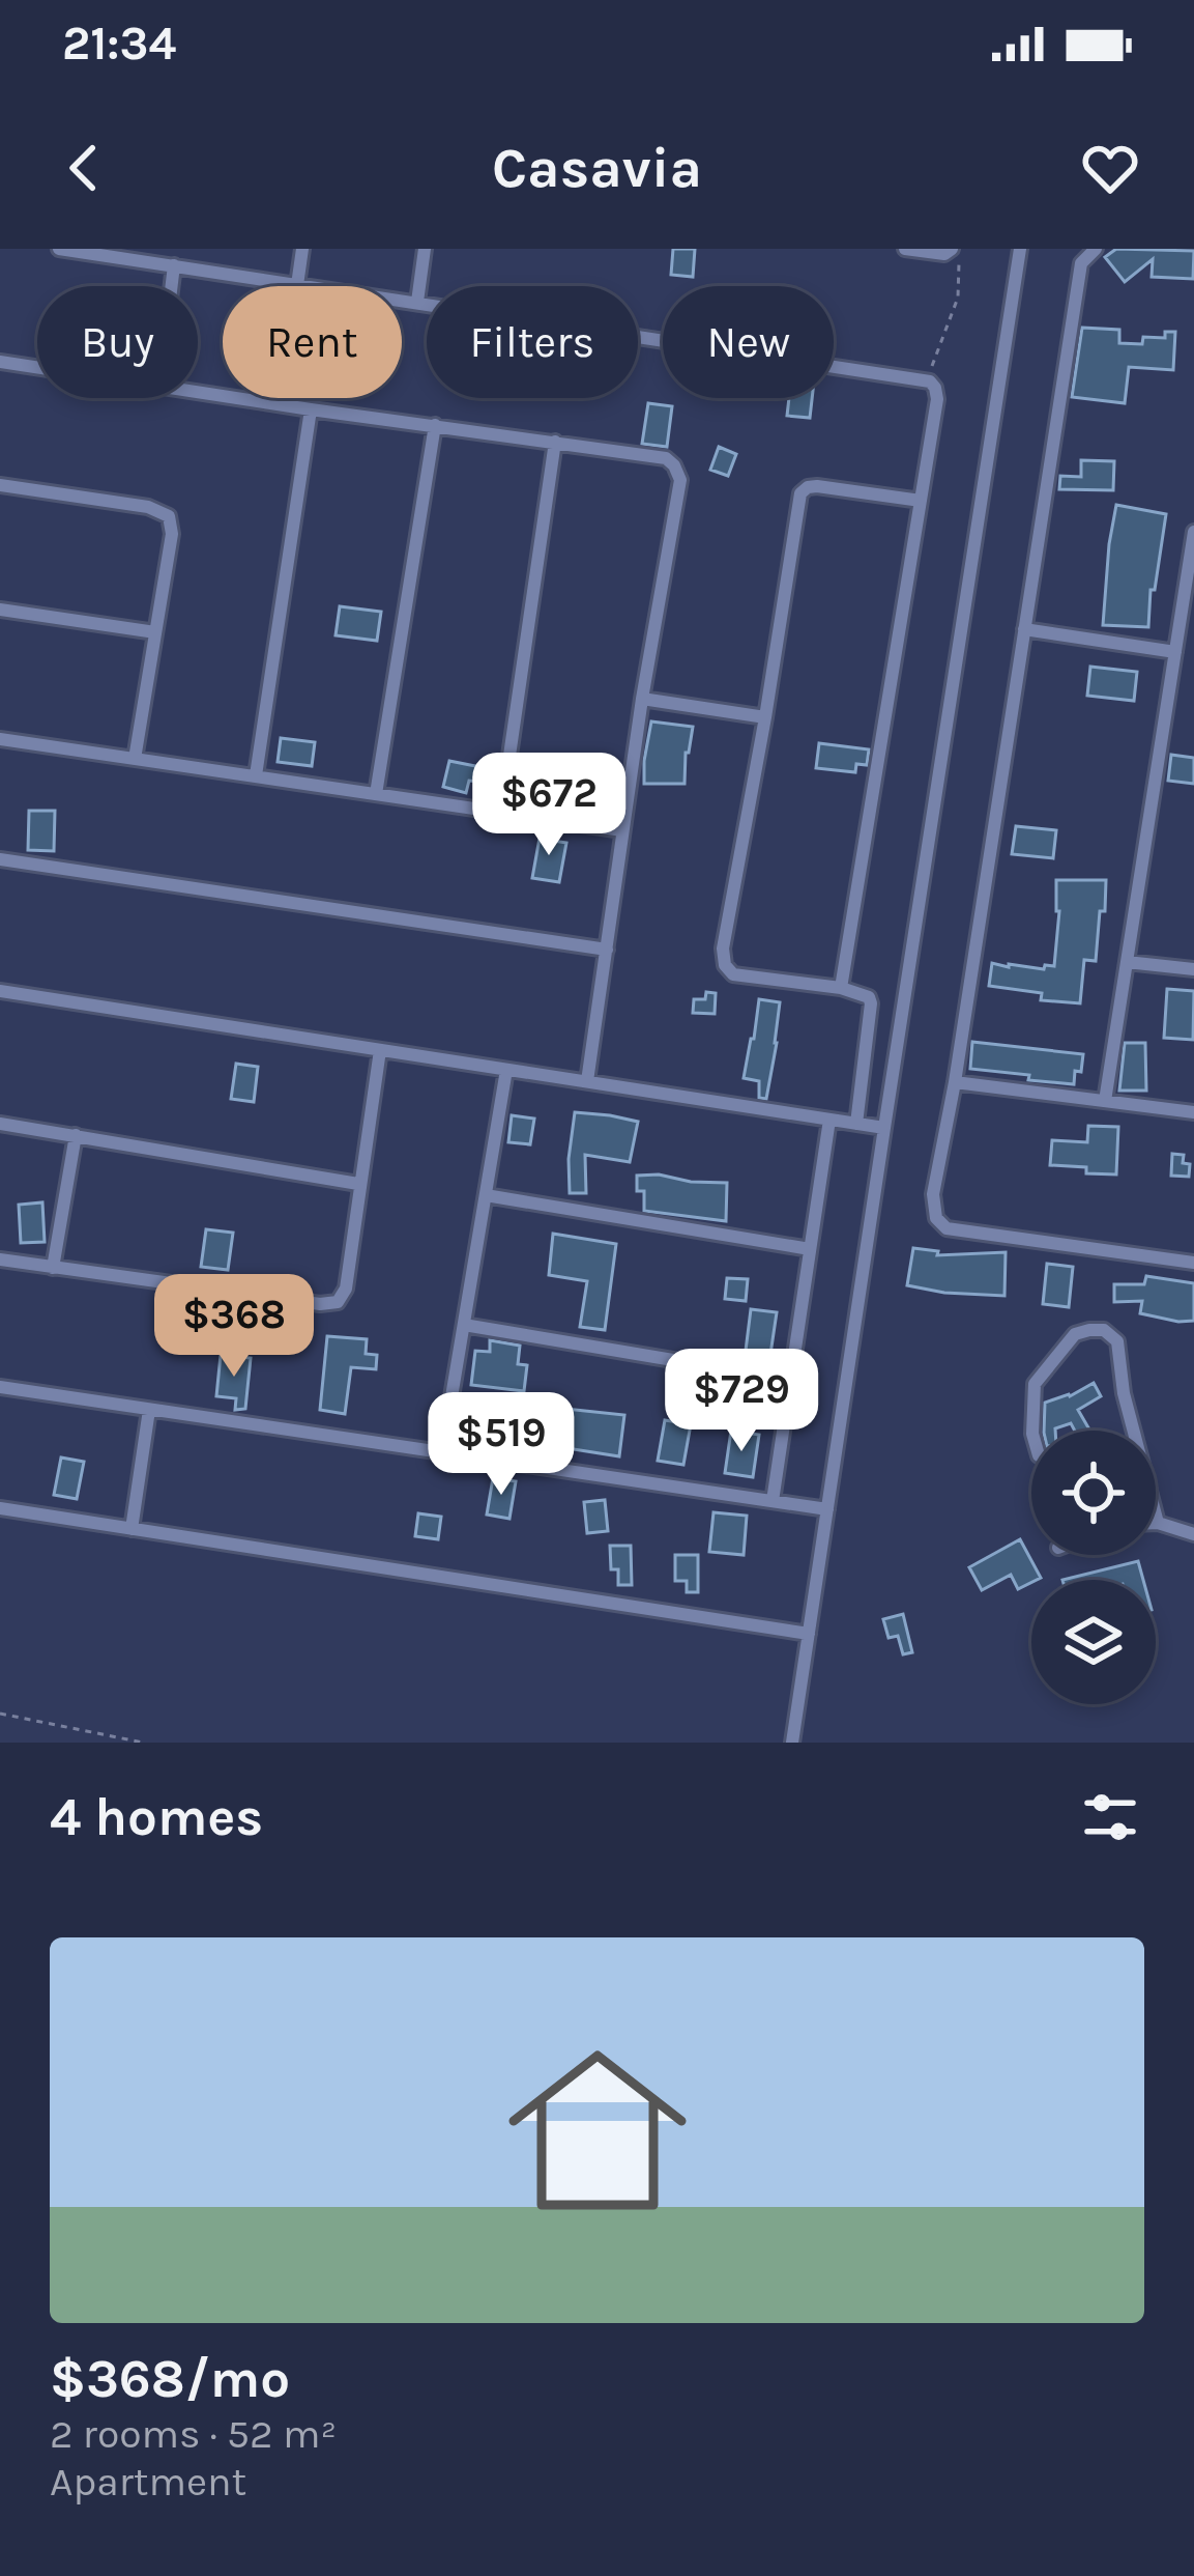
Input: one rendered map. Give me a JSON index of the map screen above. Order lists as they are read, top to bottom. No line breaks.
{"page":{"status":"21:34","header":"Casavia","chip":["Buy","Rent","Filters","New"],"price":["$672","$368","$729","$519"],"heading":"4 homes","list":[{"name":"$368/mo","note":"2 rooms · 52 m² · Apartment"}]}}
